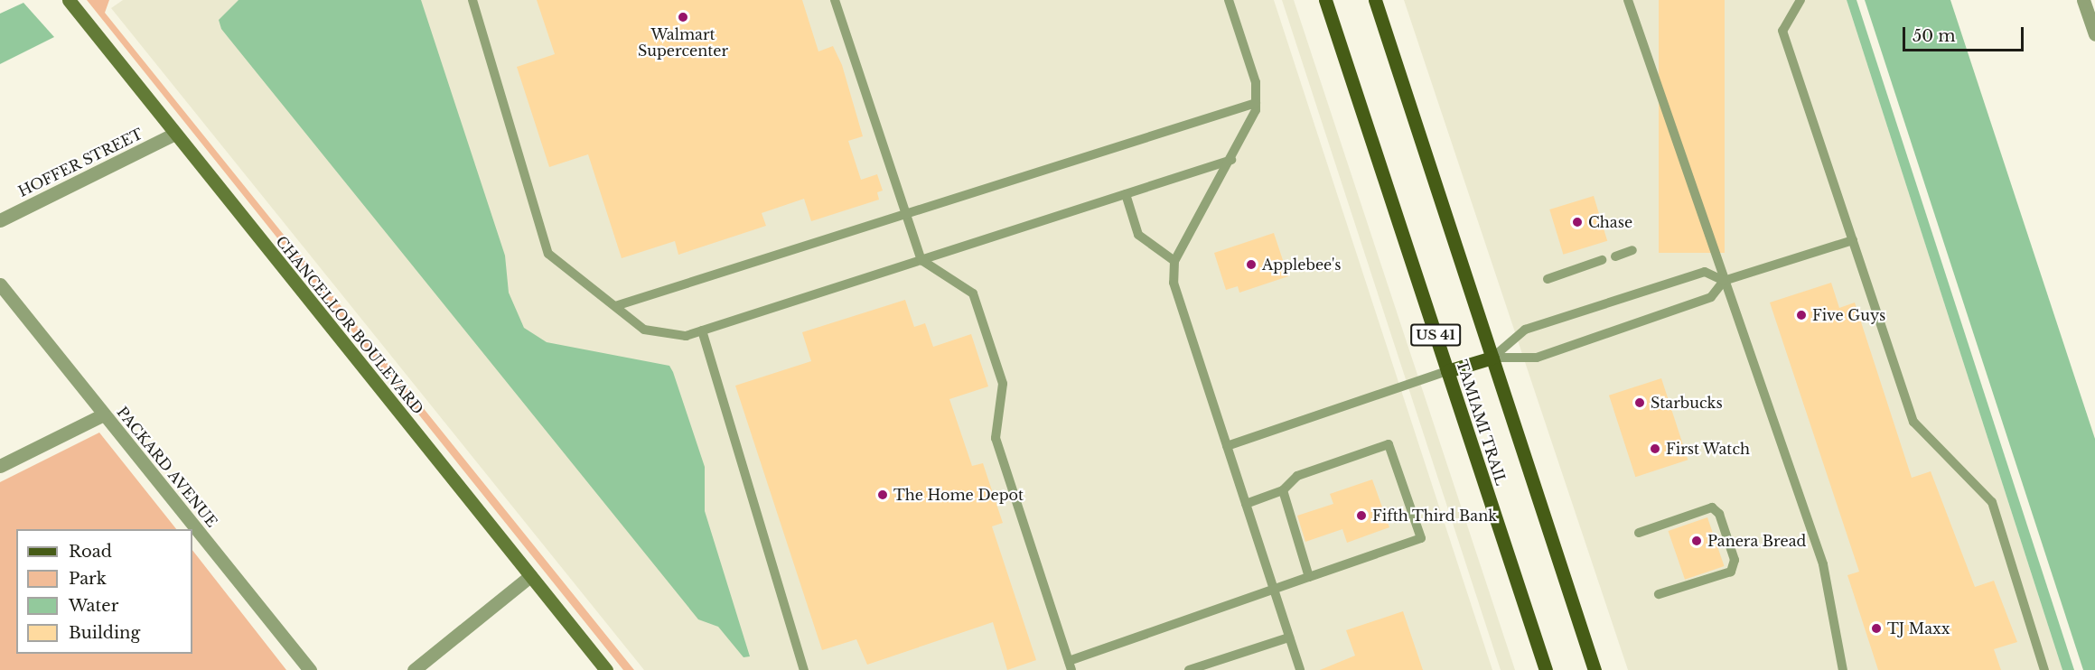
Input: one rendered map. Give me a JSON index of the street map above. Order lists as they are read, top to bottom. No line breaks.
{"streets":{"main road":["US 41","TAMIAMI TRAIL"],"street":["HOFFER STREET","CHANCELLOR BOULEVARD","PACKARD AVENUE"]},"crossings":[["HOFFER STREET","CHANCELLOR BOULEVARD"]],"places":["Walmart Supercenter","Chase","Applebee's","Five Guys","Starbucks","First Watch","The Home Depot","Fifth Third Bank","Panera Bread","TJ Maxx"],"legend":["Road","Park","Water","Building"],"scale_bar":"50 m"}
